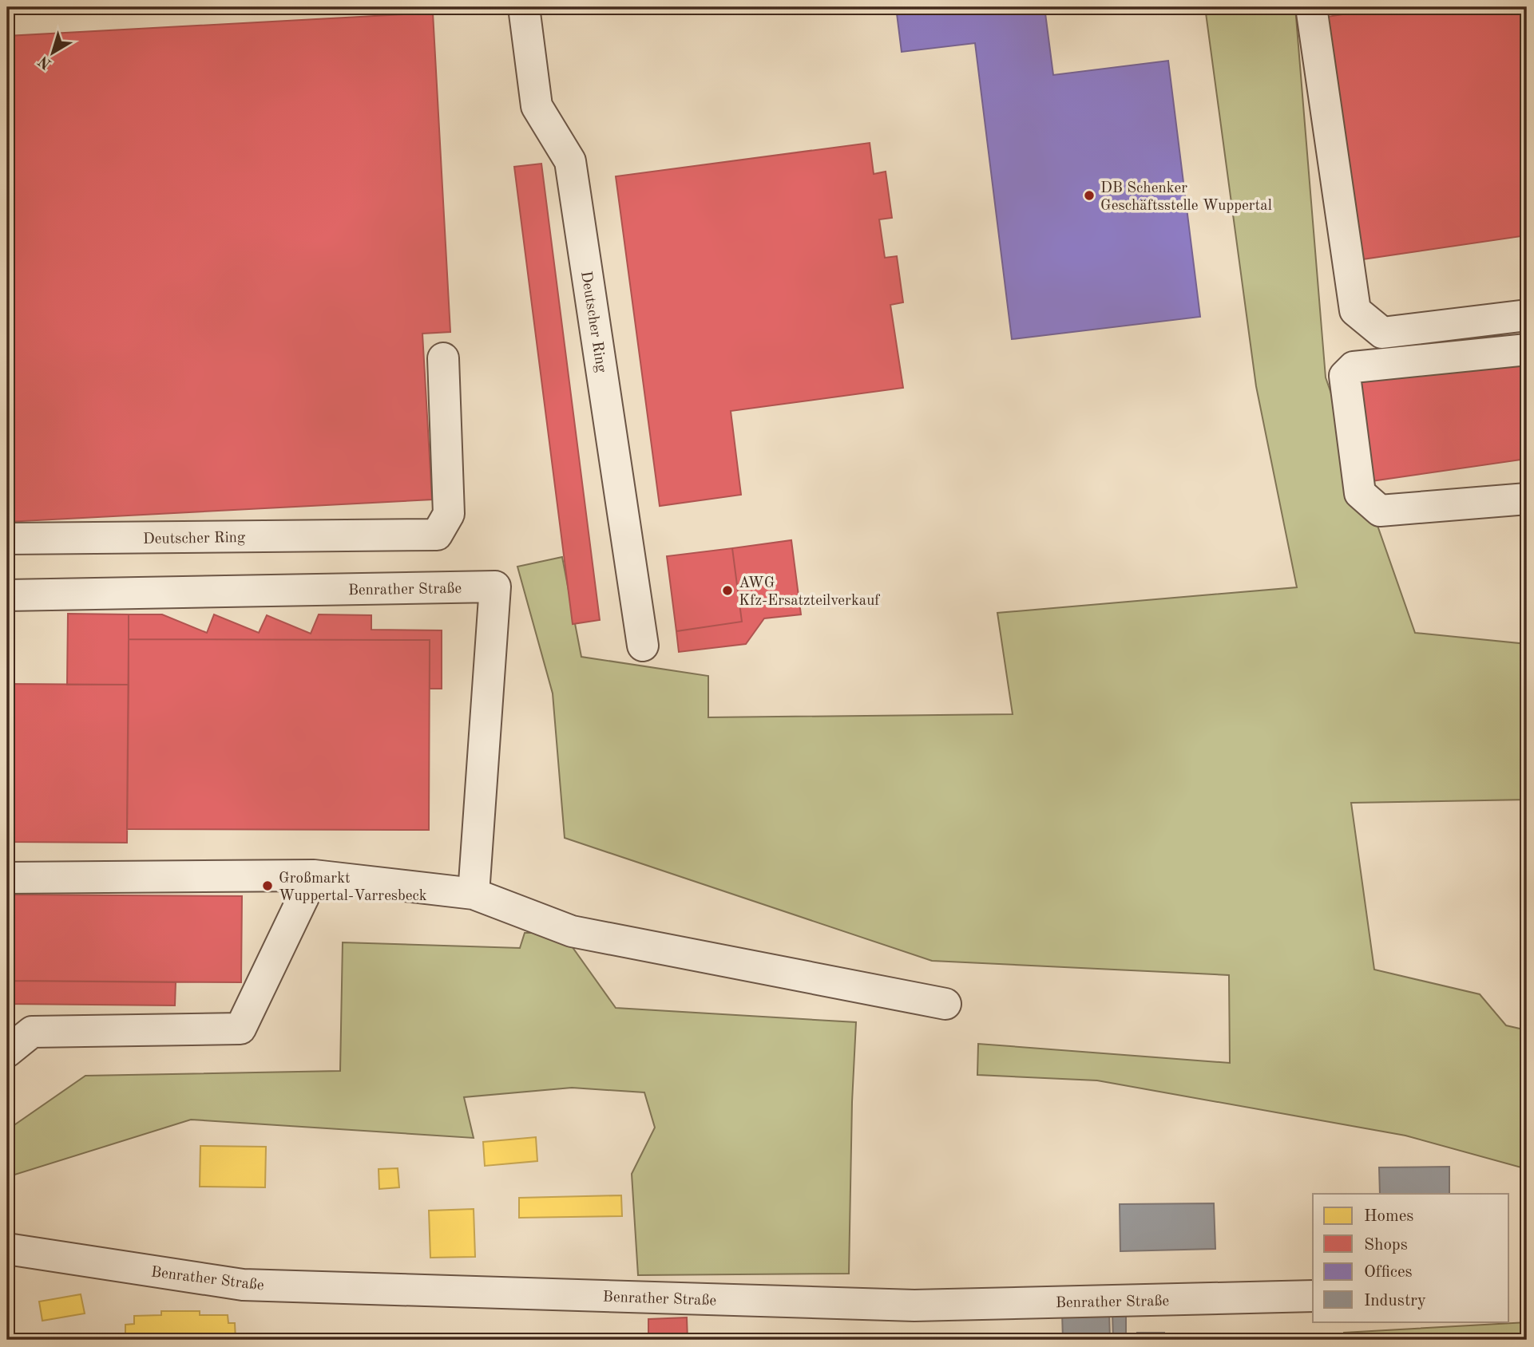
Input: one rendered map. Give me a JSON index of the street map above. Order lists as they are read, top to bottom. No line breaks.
{"streets":{"street":["Deutscher Ring","Benrather Straße"]},"places":["DB Schenker Geschäftsstelle Wuppertal","AWG Kfz-Ersatzteilverkauf","Großmarkt Wuppertal-Varresbeck"],"legend":["Homes","Shops","Offices","Industry"],"north":"bottom left"}
